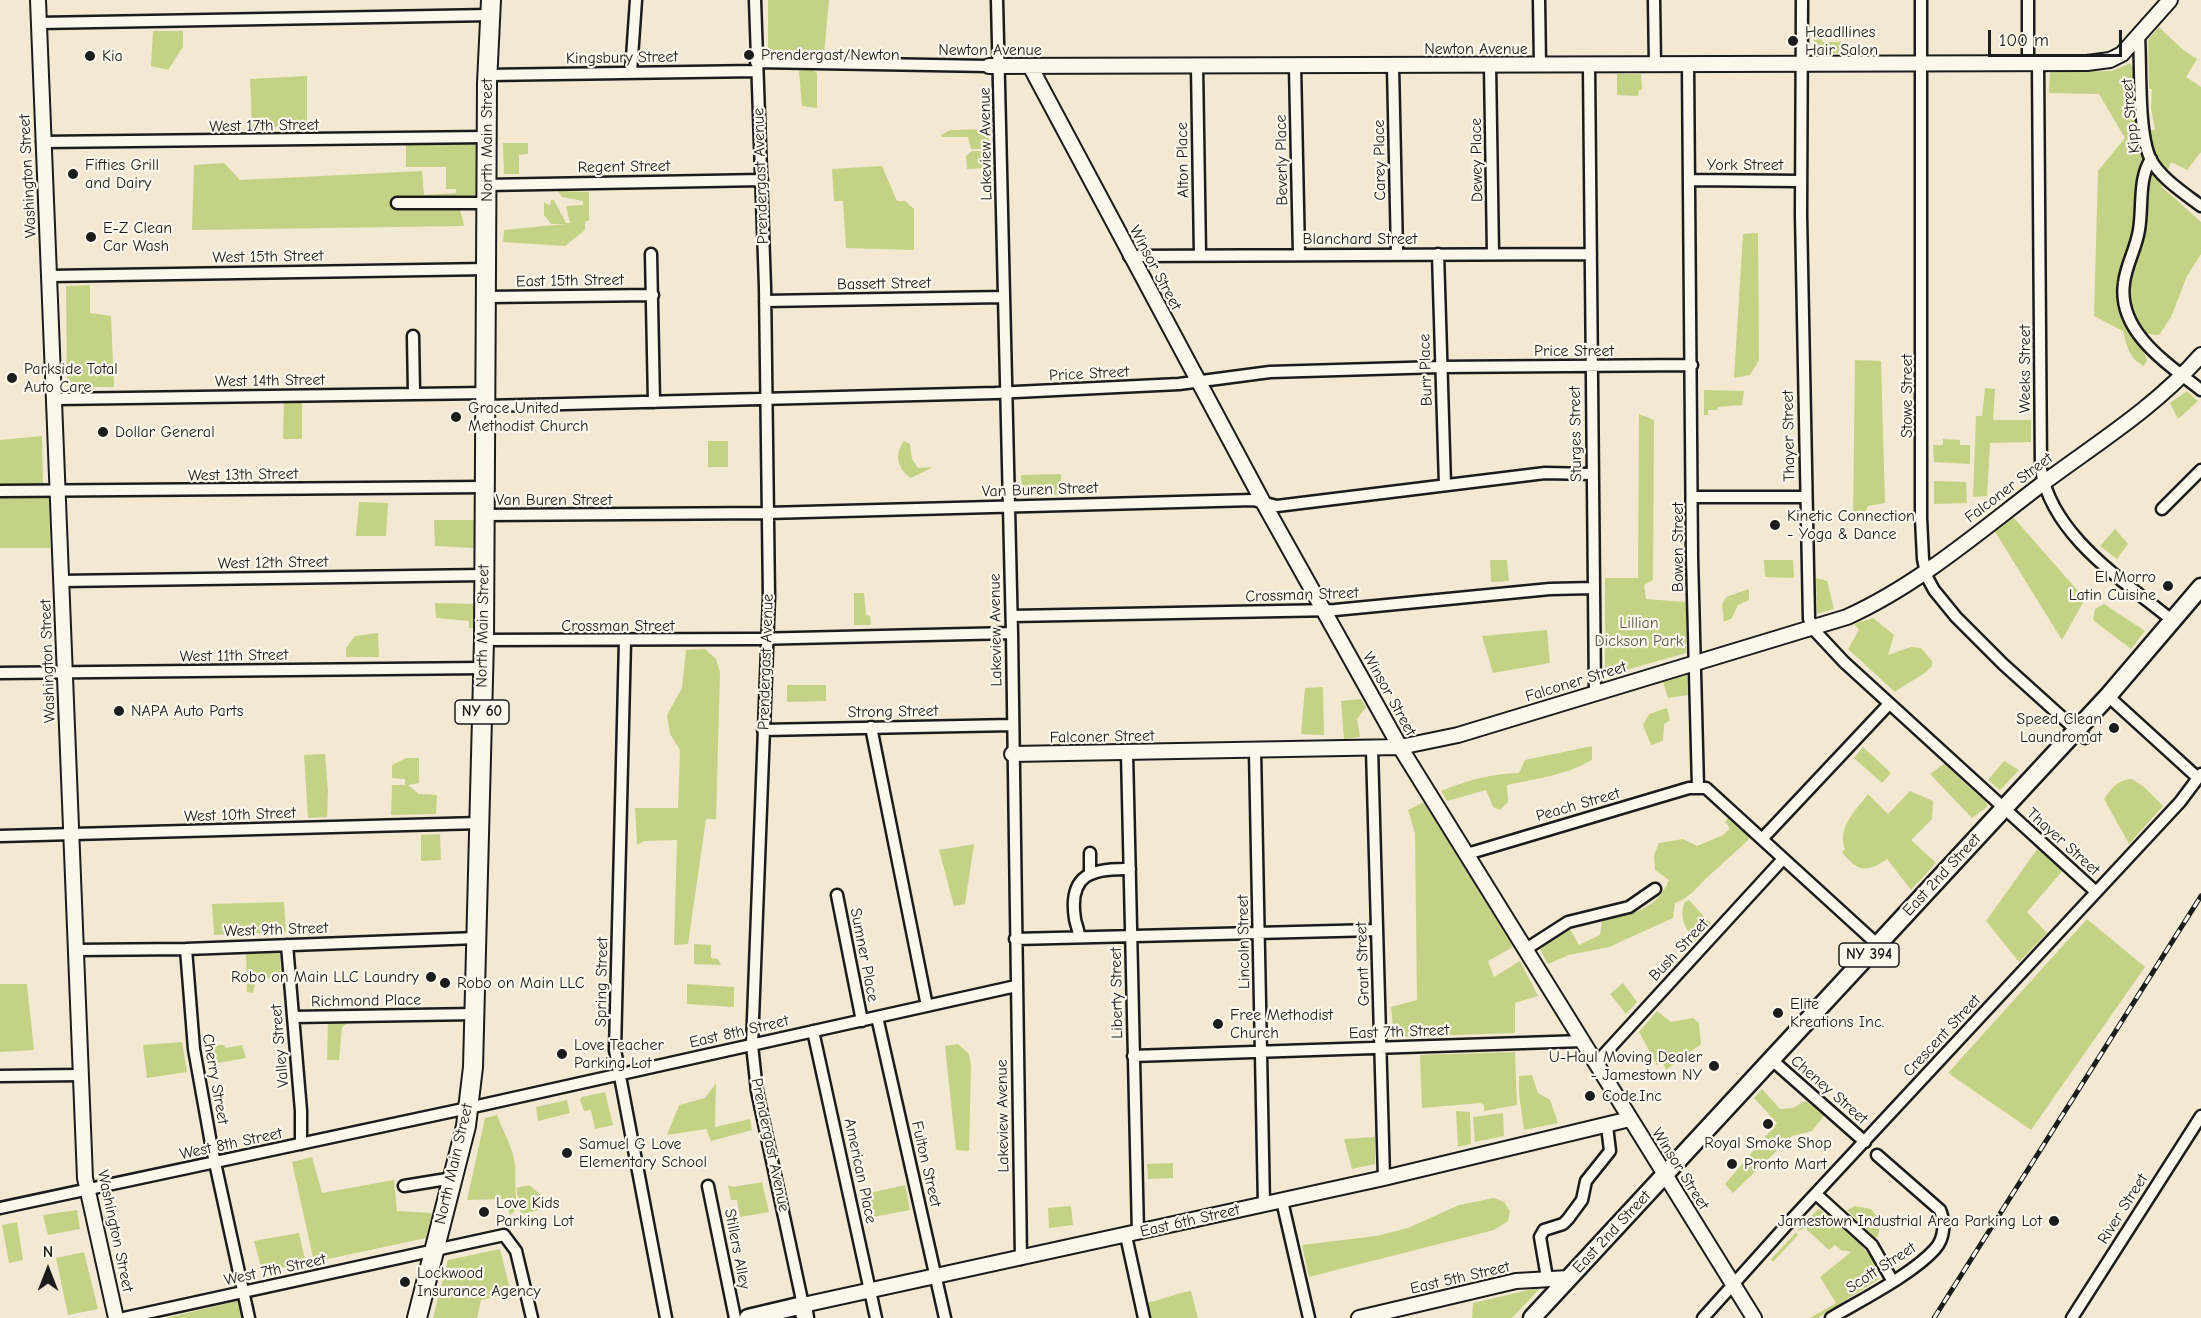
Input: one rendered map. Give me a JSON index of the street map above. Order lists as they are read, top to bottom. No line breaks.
{"streets":{"highway":["North Main Street","NY 60"],"main road":["East 2nd Street","NY 394","East 6th Street"],"street":["Newton Avenue","Kingsbury Street","Kipp Street","West 17th Street","Lakeview Avenue","Alton Place","Beverly Place","Carey Place","Dewey Place","York Street","Regent Street","Washington Street","Prendergast Avenue","Blanchard Street","West 15th Street","Winsor Street","East 15th Street","Bassett Street","Price Street","Weeks Street","Burr Place","West 14th Street","Stowe Street","Sturges Street","Thayer Street","West 13th Street","Falconer Street","Van Buren Street","Bowen Street","West 12th Street","Crossman Street","West 11th Street","Strong Street","Peach Street","West 10th Street","West 9th Street","Lincoln Street","Bush Street","Sumner Place","Grant Street","Spring Street","Liberty Street","Richmond Place","East 8th Street","East 7th Street","Crescent Street","Valley Street","Cherry Street","Cheney Street","West 8th Street","Fulton Street","American Place","River Street","Stillers Alley","Scott Street","West 7th Street","East 5th Street"]},"crossings":[["Newton Avenue","Kingsbury Street"],["Newton Avenue","Kipp Street"],["Newton Avenue","Lakeview Avenue"],["Newton Avenue","Alton Place"],["Newton Avenue","Beverly Place"],["Newton Avenue","Carey Place"],["Newton Avenue","Dewey Place"],["Newton Avenue","Prendergast Avenue"],["Newton Avenue","Winsor Street"],["Newton Avenue","Weeks Street"],["Newton Avenue","Stowe Street"],["Newton Avenue","Sturges Street"],["Newton Avenue","Thayer Street"],["Newton Avenue","Bowen Street"],["Kingsbury Street","North Main Street"],["Kingsbury Street","Prendergast Avenue"],["West 17th Street","North Main Street"],["West 17th Street","Washington Street"],["North Main Street","Regent Street"],["North Main Street","West 15th Street"],["North Main Street","East 15th Street"],["North Main Street","Price Street"],["North Main Street","West 14th Street"],["North Main Street","West 13th Street"],["North Main Street","Van Buren Street"],["North Main Street","West 12th Street"],["North Main Street","Crossman Street"],["North Main Street","West 11th Street"],["North Main Street","West 10th Street"],["North Main Street","West 9th Street"],["North Main Street","Richmond Place"],["North Main Street","East 8th Street"],["North Main Street","West 8th Street"],["North Main Street","West 7th Street"],["Lakeview Avenue","Bassett Street"],["Lakeview Avenue","Price Street"],["Lakeview Avenue","Falconer Street"],["Lakeview Avenue","Van Buren Street"],["Lakeview Avenue","Crossman Street"],["Lakeview Avenue","Strong Street"],["Lakeview Avenue","East 8th Street"],["Lakeview Avenue","East 6th Street"],["Alton Place","Blanchard Street"],["Beverly Place","Blanchard Street"],["Carey Place","Blanchard Street"],["Dewey Place","Blanchard Street"],["York Street","Thayer Street"],["York Street","Bowen Street"],["Regent Street","Prendergast Avenue"],["Washington Street","West 15th Street"],["Washington Street","West 14th Street"],["Washington Street","West 13th Street"],["Washington Street","West 12th Street"],["Washington Street","West 11th Street"],["Washington Street","West 10th Street"],["Washington Street","West 9th Street"],["Washington Street","West 8th Street"],["Prendergast Avenue","Bassett Street"],["Prendergast Avenue","Price Street"],["Prendergast Avenue","Van Buren Street"],["Prendergast Avenue","Crossman Street"],["Prendergast Avenue","Strong Street"],["Prendergast Avenue","East 8th Street"],["Prendergast Avenue","East 6th Street"],["Blanchard Street","Winsor Street"],["Blanchard Street","Burr Place"],["Blanchard Street","Sturges Street"],["Winsor Street","Price Street"],["Winsor Street","Falconer Street"],["Winsor Street","Van Buren Street"],["Winsor Street","Crossman Street"],["Winsor Street","Peach Street"],["Winsor Street","East 2nd Street"],["Winsor Street","Bush Street"],["Winsor Street","East 7th Street"],["Winsor Street","Crescent Street"],["Winsor Street","East 6th Street"],["Price Street","Burr Place"],["Price Street","West 14th Street"],["Price Street","Sturges Street"],["Price Street","Bowen Street"],["Weeks Street","Falconer Street"],["Weeks Street","East 2nd Street"],["Burr Place","Van Buren Street"],["Stowe Street","Falconer Street"],["Stowe Street","East 2nd Street"],["Sturges Street","Falconer Street"],["Sturges Street","Van Buren Street"],["Sturges Street","Crossman Street"],["Thayer Street","Falconer Street"],["Thayer Street","East 2nd Street"],["Thayer Street","Crescent Street"],["Falconer Street","Bowen Street"],["Falconer Street","Lincoln Street"],["Falconer Street","Grant Street"],["Falconer Street","Liberty Street"],["Bowen Street","Peach Street"],["Crossman Street","Spring Street"],["East 2nd Street","Cheney Street"],["East 2nd Street","East 5th Street"],["West 9th Street","Valley Street"],["West 9th Street","Cherry Street"],["Lincoln Street","East 7th Street"],["Lincoln Street","East 6th Street"],["Sumner Place","East 8th Street"],["Grant Street","East 7th Street"],["Grant Street","East 6th Street"],["Spring Street","East 8th Street"],["Liberty Street","East 7th Street"],["Liberty Street","East 6th Street"],["Richmond Place","Valley Street"],["East 8th Street","West 8th Street"],["East 8th Street","Fulton Street"],["East 8th Street","American Place"],["Crescent Street","Cheney Street"],["Valley Street","West 8th Street"],["Cherry Street","West 8th Street"],["Cherry Street","West 7th Street"],["Fulton Street","East 6th Street"],["American Place","East 6th Street"]],"parks":["Lillian Dickson Park"],"places":["Headllines Hair Salon","Prendergast/Newton","Kia","Fifties Grill and Dairy","E-Z Clean Car Wash","Parkside Total Auto Care","Grace United Methodist Church","Dollar General","Kinetic Connection - Yoga & Dance","El Morro Latin Cuisine","NAPA Auto Parts","Speed Clean Laundromat","Robo on Main LLC Laundry","Robo on Main LLC","Elite Kreations Inc.","Free Methodist Church","Love Teacher Parking Lot","U-Haul Moving Dealer - Jamestown NY","Code.Inc","Royal Smoke Shop","Samuel G Love Elementary School","Pronto Mart","Love Kids Parking Lot","Jamestown Industrial Area Parking Lot","Lockwood Insurance Agency"],"scale_bar":"100 m","north":"top"}
